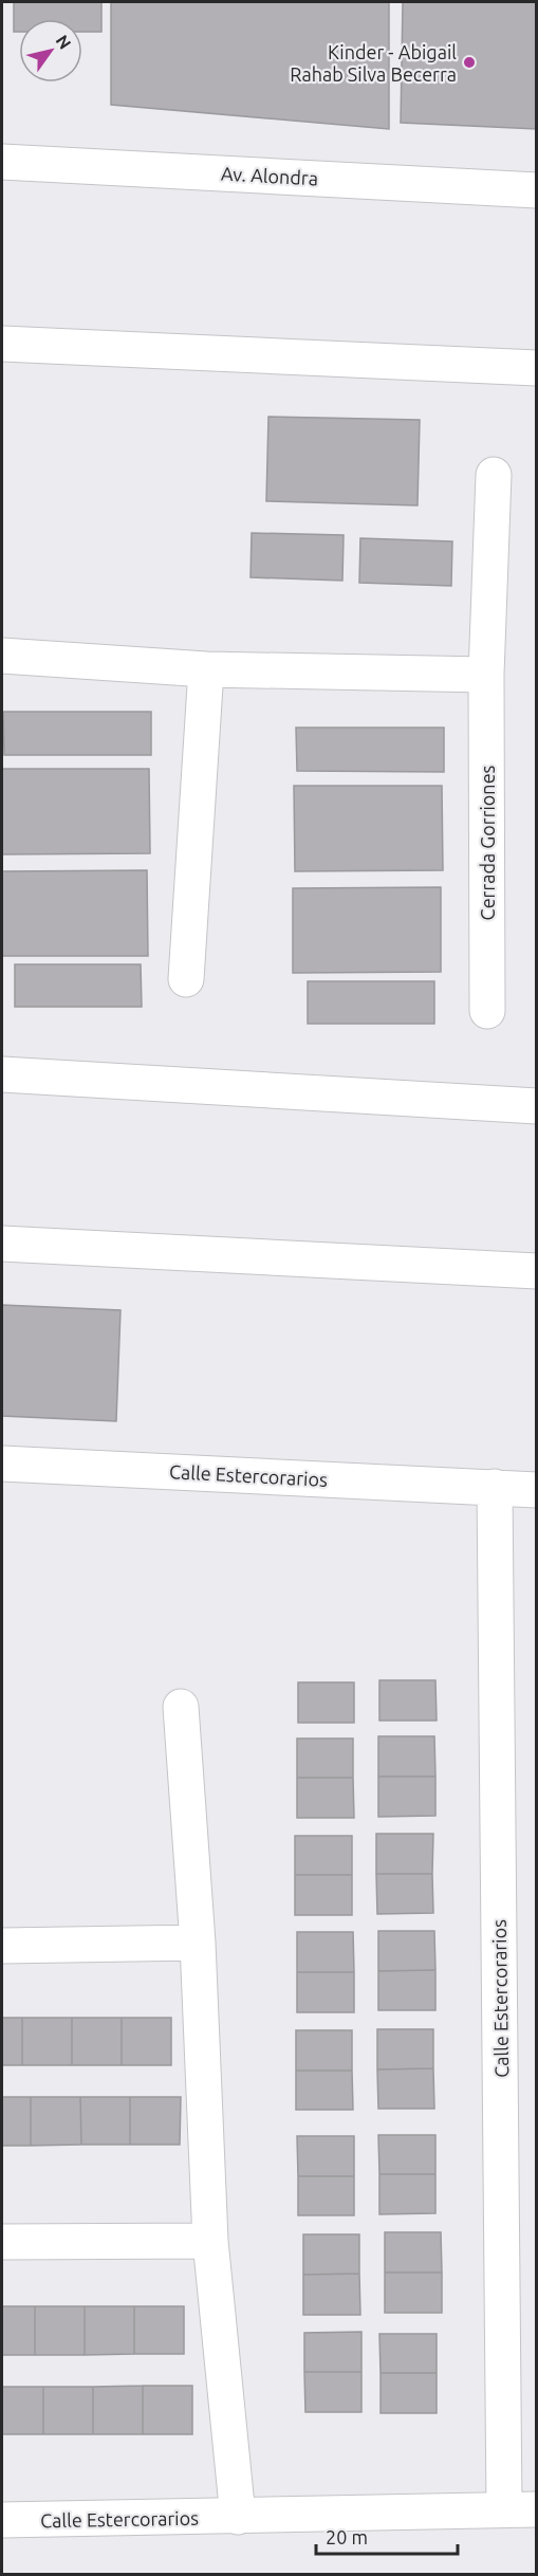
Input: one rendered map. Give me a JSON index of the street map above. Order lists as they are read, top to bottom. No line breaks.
{"streets":{"street":["Av. Alondra","Cerrada Gorriones","Calle Estercorarios"]},"places":["Kinder - Abigail Rahab Silva Becerra"],"scale_bar":"20 m","north":"top right"}
